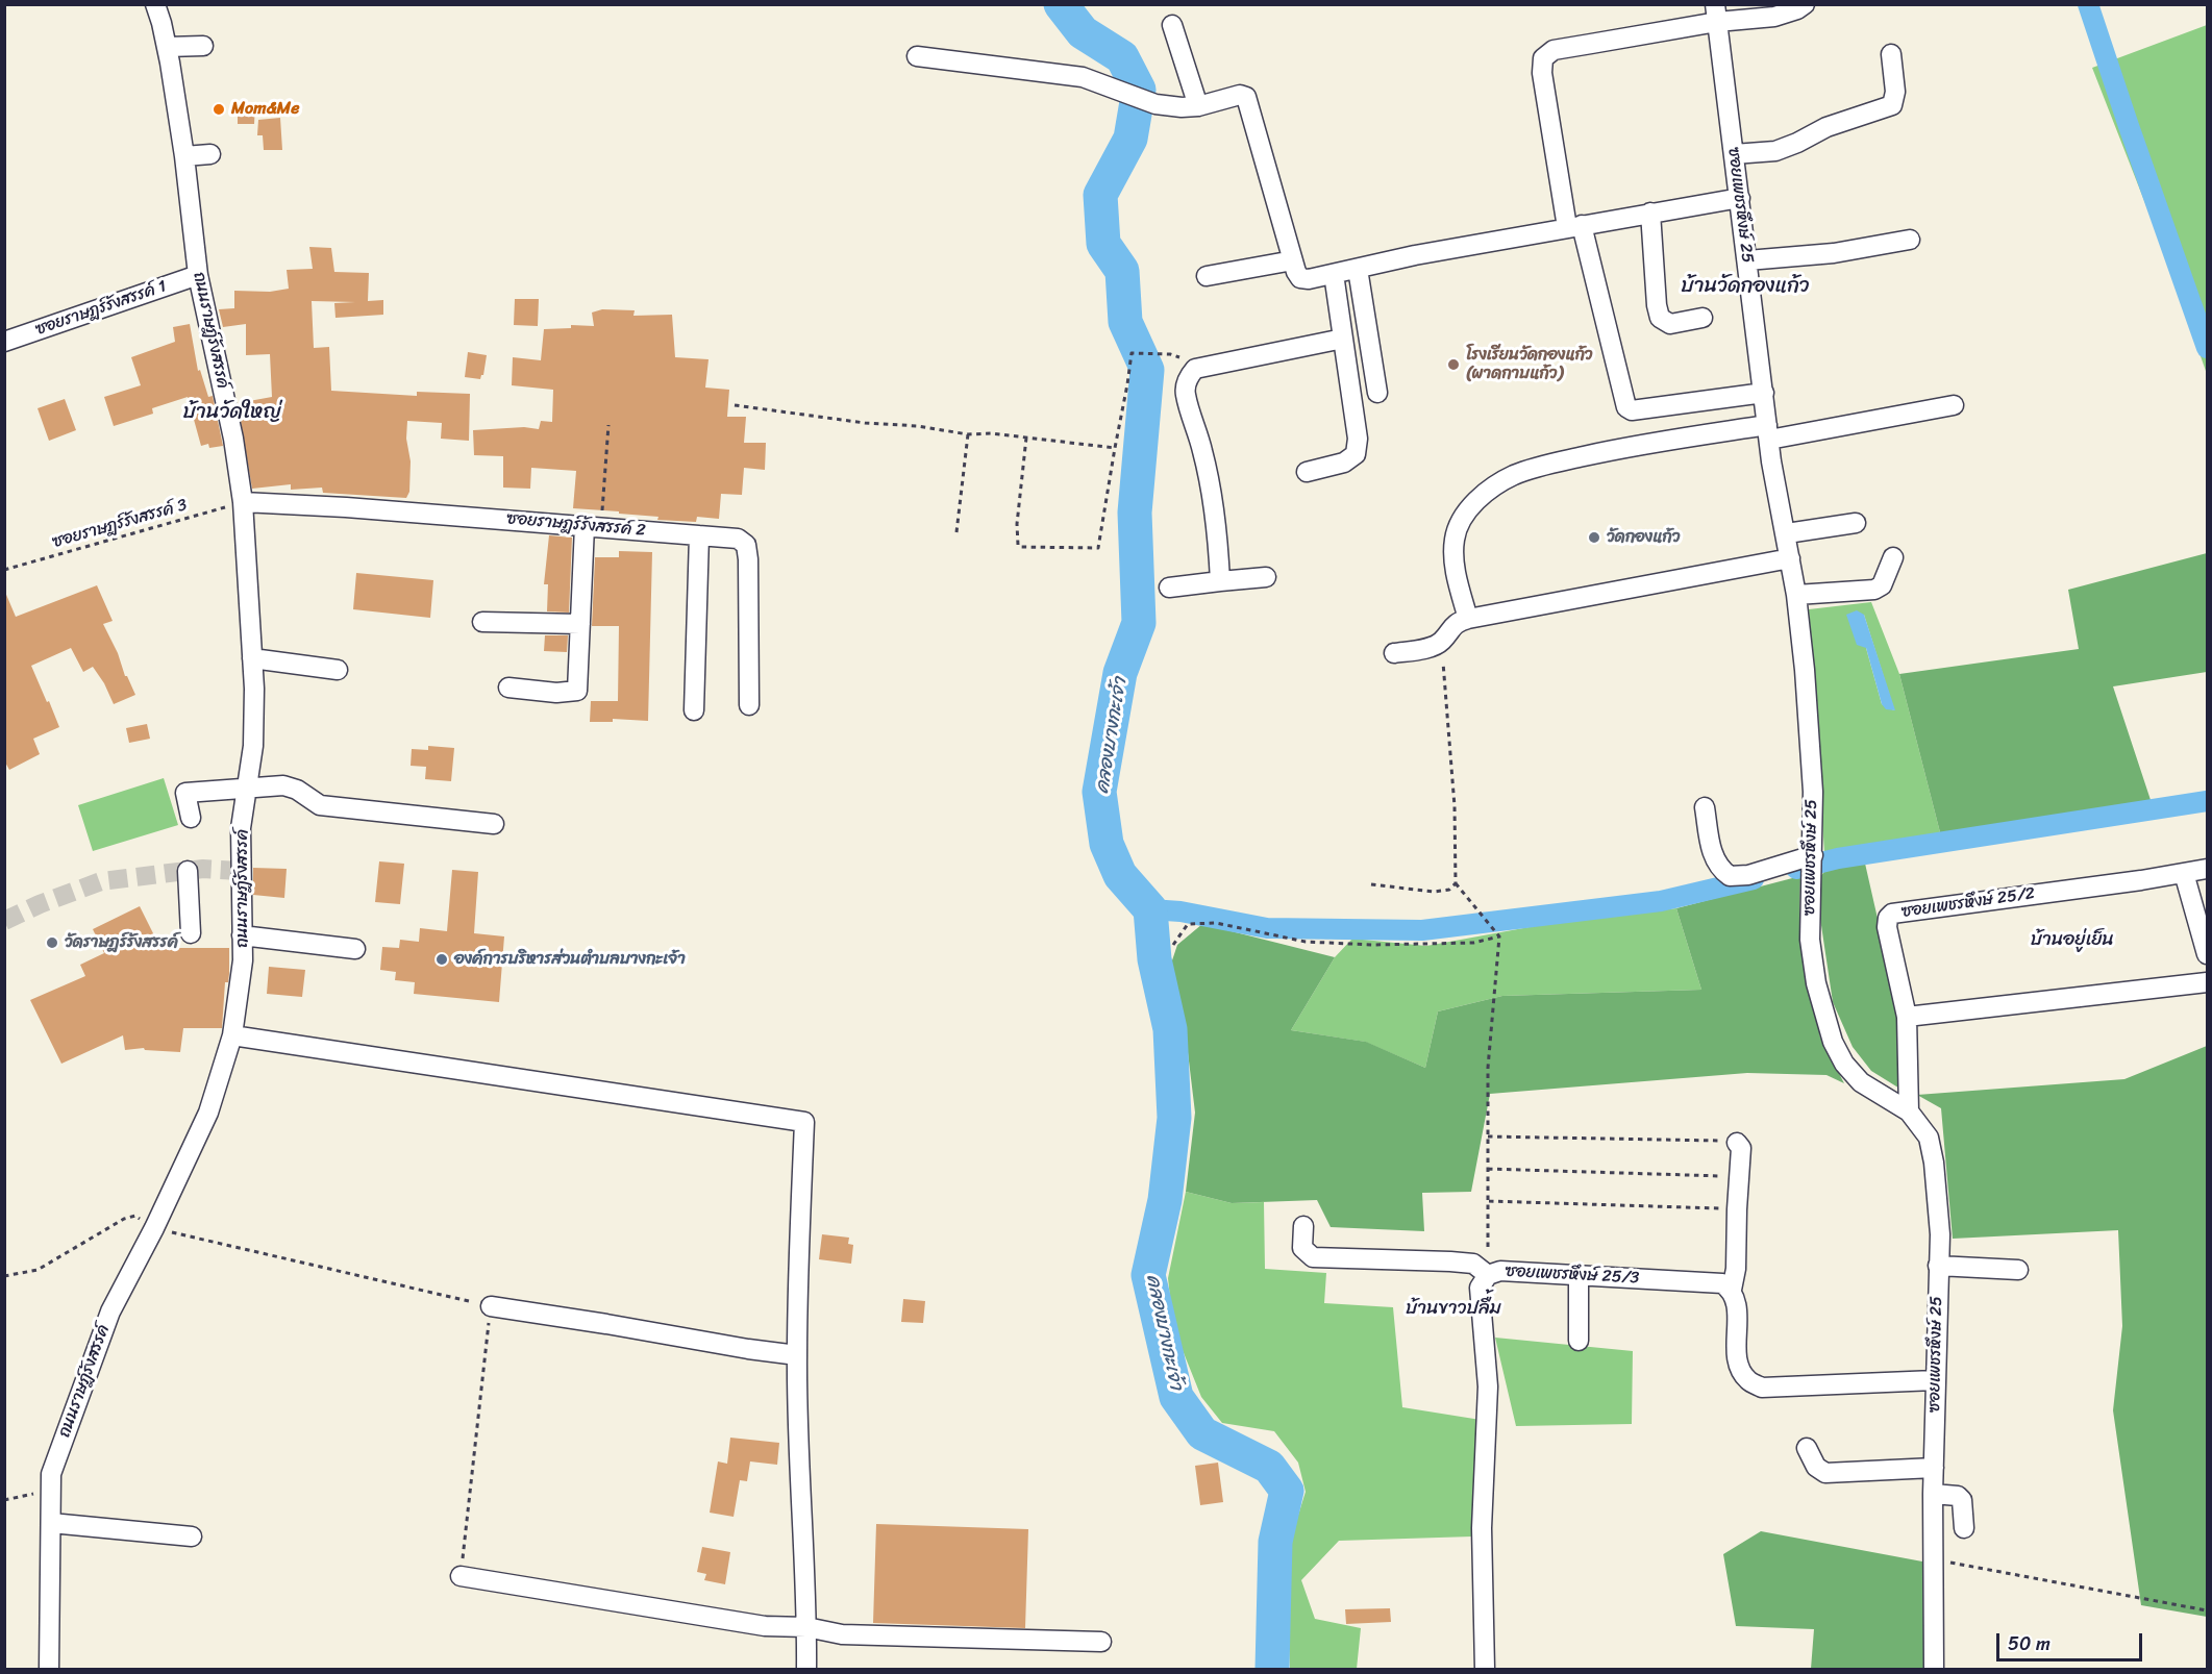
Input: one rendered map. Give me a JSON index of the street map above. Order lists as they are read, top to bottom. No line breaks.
{"streets":{"street":["ซอยเพชรหึงษ์ 25","ซอยราษฎร์รังสรรค์ 1","ถนนราษฎ์รังสรรค์","ซอยราษฎร์รังสรรค์ 2","ซอยเพชรหึงษ์ 25/2","ซอยเพชรหึงษ์ 25/3"],"path":["ซอยราษฎร์รังสรรค์ 3"]},"crossings":[["ซอยเพชรหึงษ์ 25","ซอยเพชรหึงษ์ 25/2"],["ซอยราษฎร์รังสรรค์ 1","ถนนราษฎ์รังสรรค์"],["ถนนราษฎ์รังสรรค์","ซอยราษฎร์รังสรรค์ 3"],["ถนนราษฎ์รังสรรค์","ซอยราษฎร์รังสรรค์ 2"],["ซอยราษฎร์รังสรรค์ 3","ซอยราษฎร์รังสรรค์ 2"]],"districts":["บ้านวัดกองแก้ว","บ้านวัดใหญ่","บ้านอยู่เย็น","บ้านขาวปลื้ม"],"water":["คลองบางกะเจ้า"],"places":["Mom&Me","โรงเรียนวัดกองแก้ว (ผาดกาบแก้ว)","วัดกองแก้ว","วัดราษฎร์รังสรรค์","องค์การบริหารส่วนตำบลบางกะเจ้า"],"scale_bar":"50 m"}
